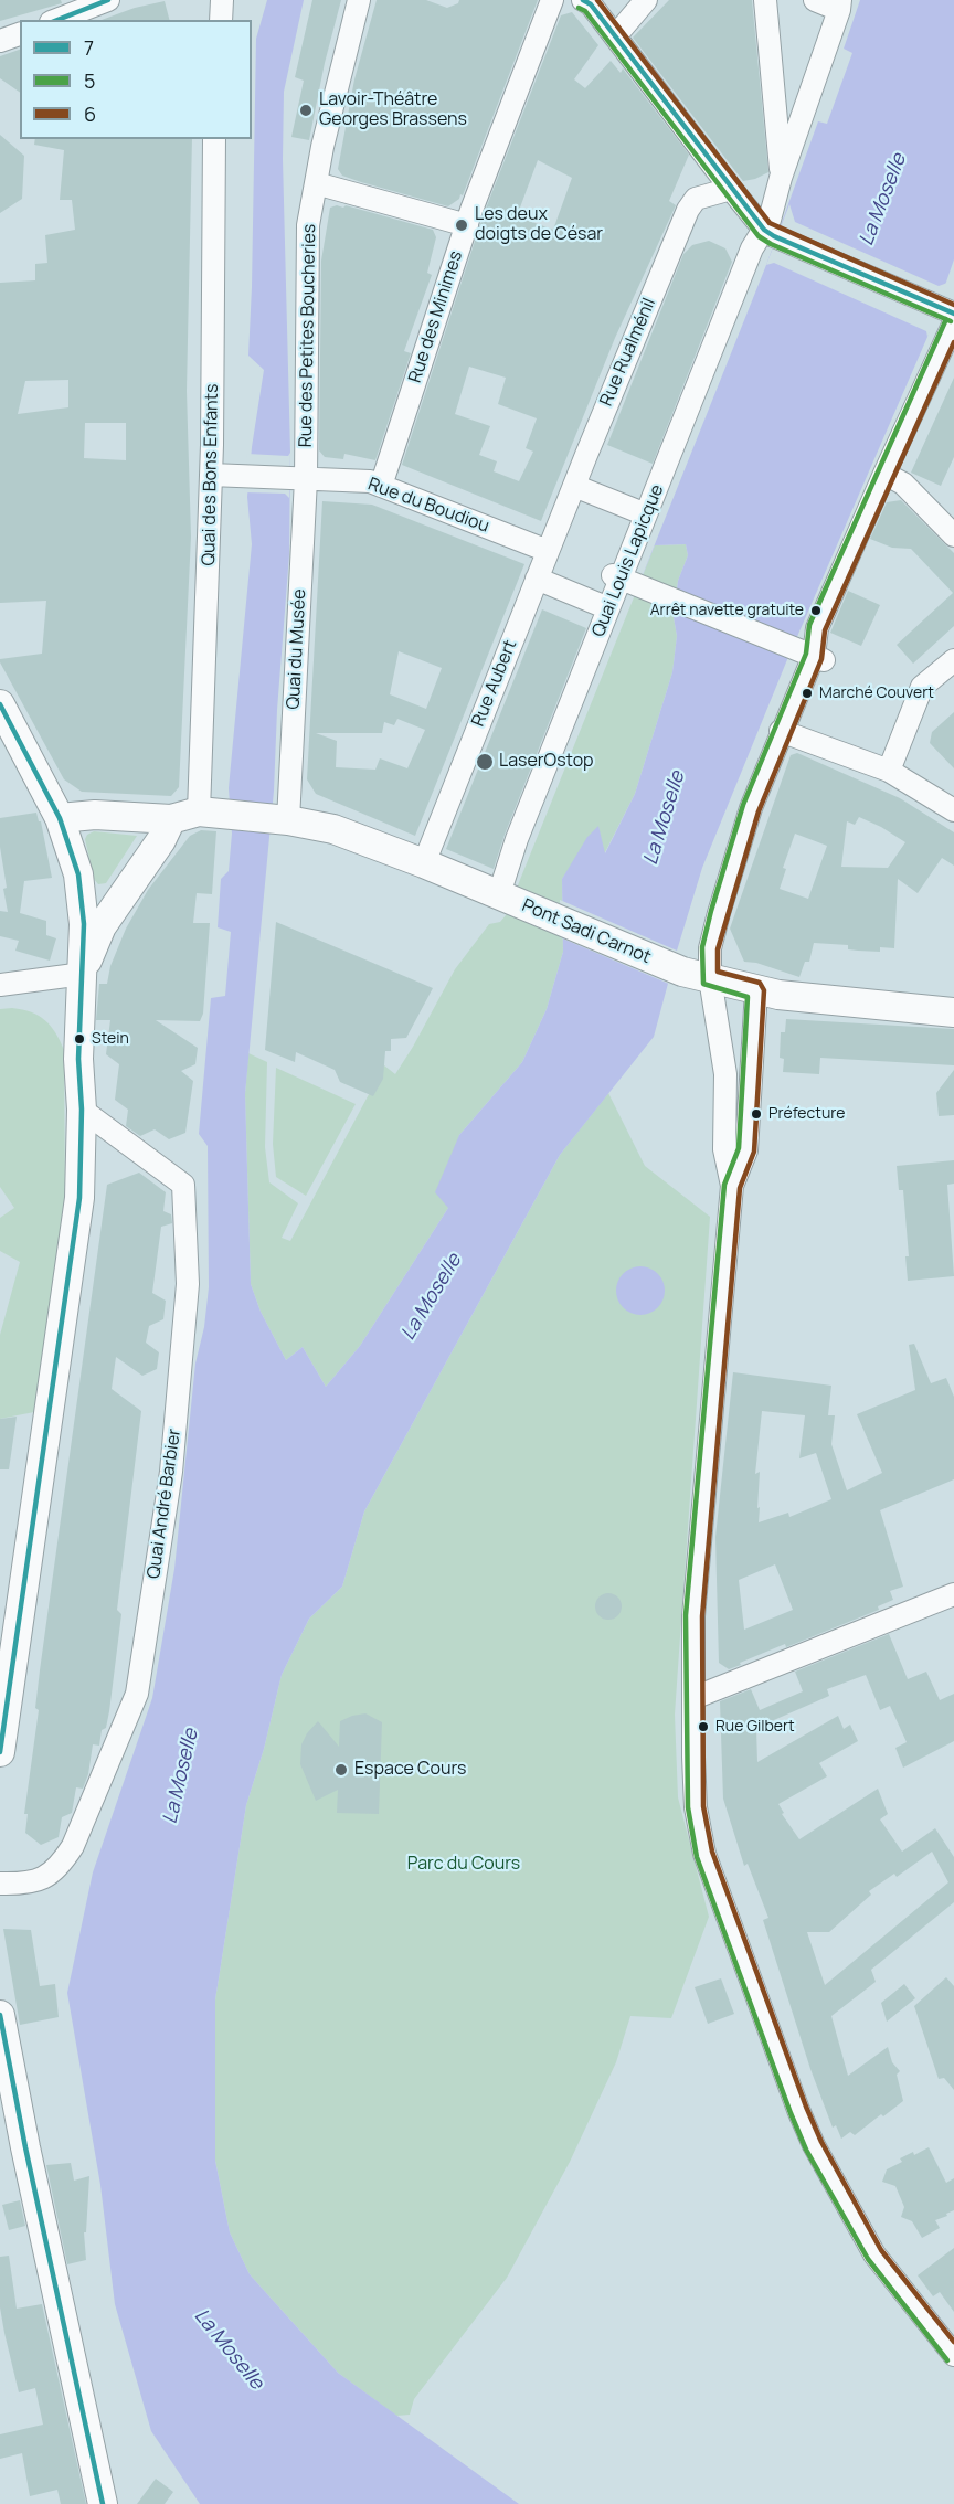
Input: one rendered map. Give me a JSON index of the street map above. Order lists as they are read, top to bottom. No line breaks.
{"streets":{"main road":["Pont Sadi Carnot"],"street":["Rue des Minimes","Rue des Petites Boucheries","Rue Rualménil","Quai des Bons Enfants","Rue du Boudiou","Quai Louis Lapicque","Quai du Musée","Rue Aubert","Quai André Barbier"]},"crossings":[["Rue des Minimes","Rue du Boudiou"],["Rue des Petites Boucheries","Rue du Boudiou"],["Rue des Petites Boucheries","Quai du Musée"],["Rue Rualménil","Rue du Boudiou"],["Rue Rualménil","Rue Aubert"],["Quai des Bons Enfants","Rue du Boudiou"],["Quai des Bons Enfants","Pont Sadi Carnot"],["Rue du Boudiou","Quai du Musée"],["Rue du Boudiou","Rue Aubert"],["Quai Louis Lapicque","Pont Sadi Carnot"],["Quai du Musée","Pont Sadi Carnot"],["Rue Aubert","Pont Sadi Carnot"]],"water":["La Moselle"],"parks":["Parc du Cours"],"places":["Lavoir-Théâtre Georges Brassens","Les deux doigts de César","Arrêt navette gratuite","Marché Couvert","LaserOstop","Stein","Préfecture","Rue Gilbert","Espace Cours"],"lines":["transit line 7","transit line 6","transit line 5"],"legend":["7","5","6"]}
